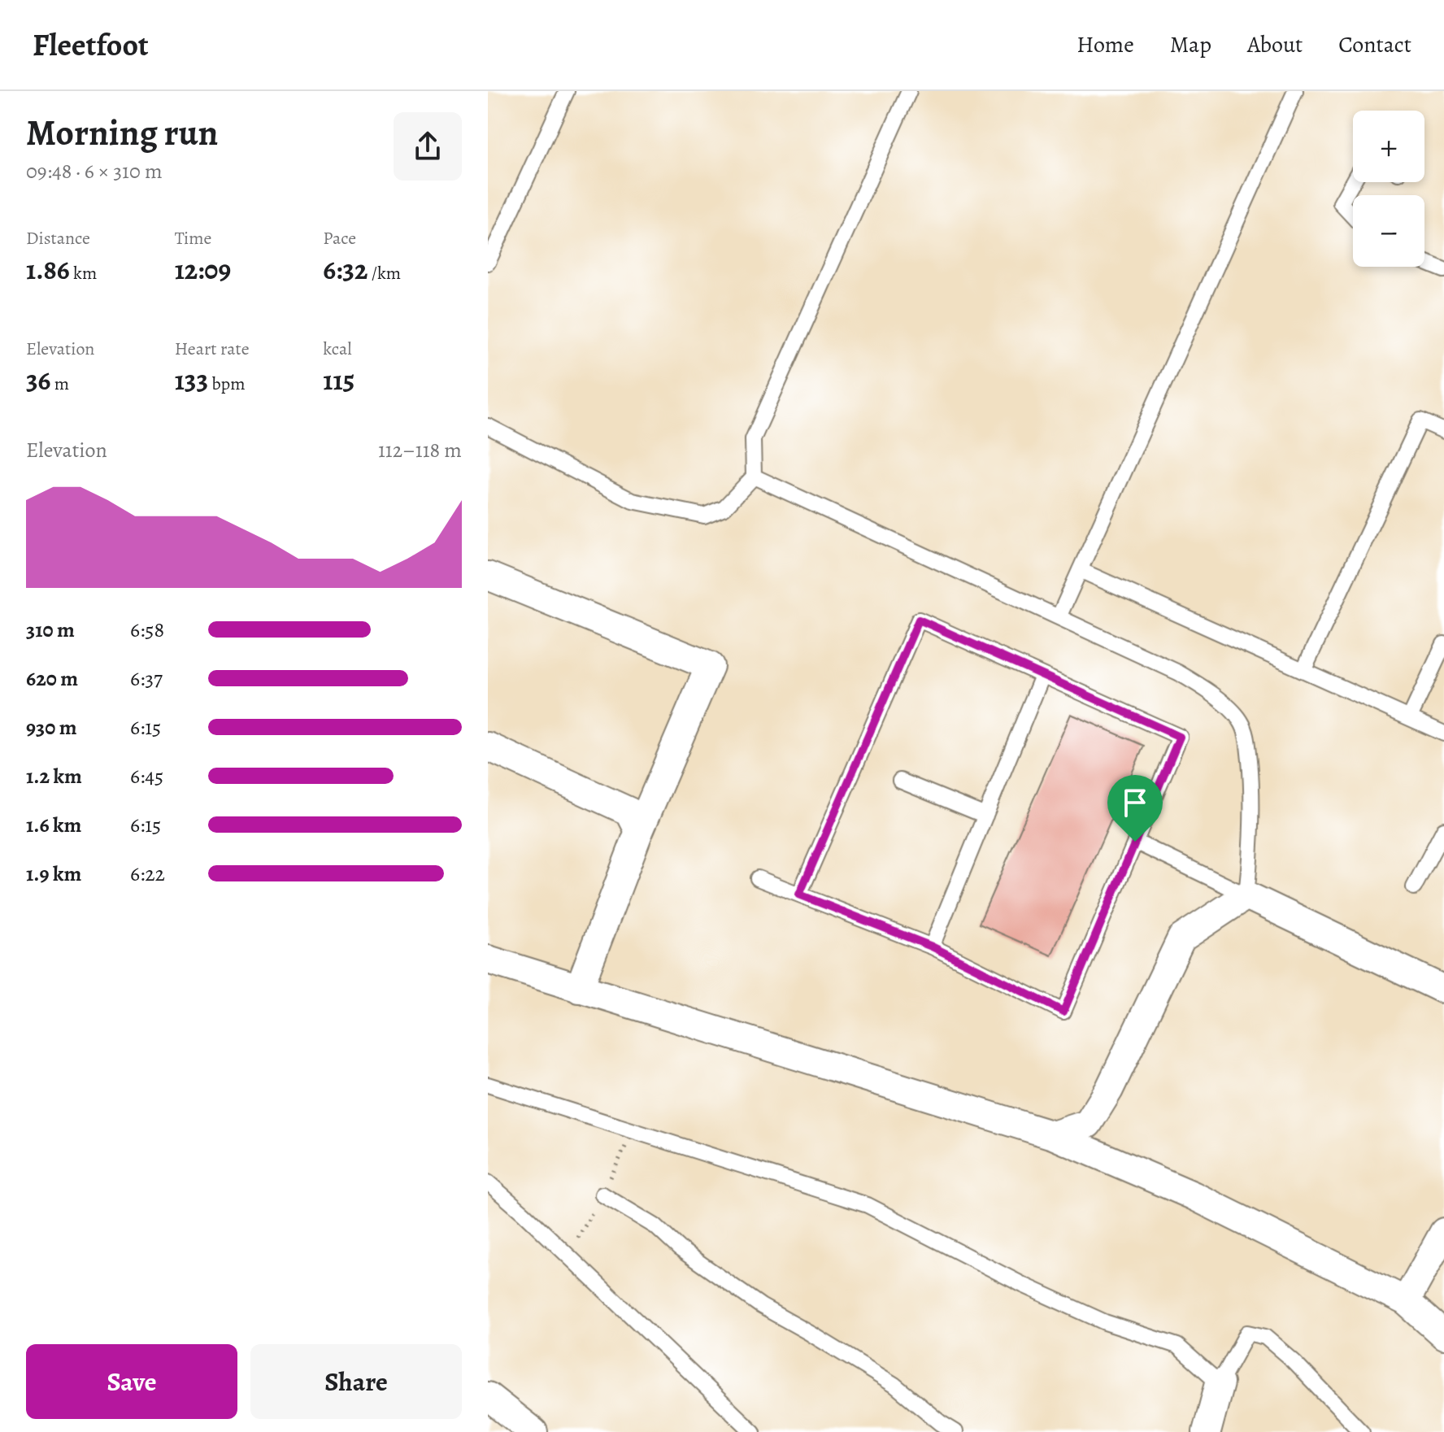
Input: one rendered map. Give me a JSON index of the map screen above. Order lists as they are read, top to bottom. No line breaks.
{"page":{"header":"Fleetfoot","nav":["Home","Map","About","Contact"],"heading":["Morning run","09:48 · 6 × 310 m"],"map_buttons":["+","−"],"stats":[["Distance","1.86 km"],["Time","12:09"],["Pace","6:32 /km"],["Elevation","36 m"],["Heart rate","133 bpm"],["kcal","115"]],"chart":["Elevation","112–118 m"],"list":[{"name":"310 m","note":"6:58"},{"name":"620 m","note":"6:37"},{"name":"930 m","note":"6:15"},{"name":"1.2 km","note":"6:45"},{"name":"1.6 km","note":"6:15"},{"name":"1.9 km","note":"6:22"}],"buttons":["Save","Share"]}}
